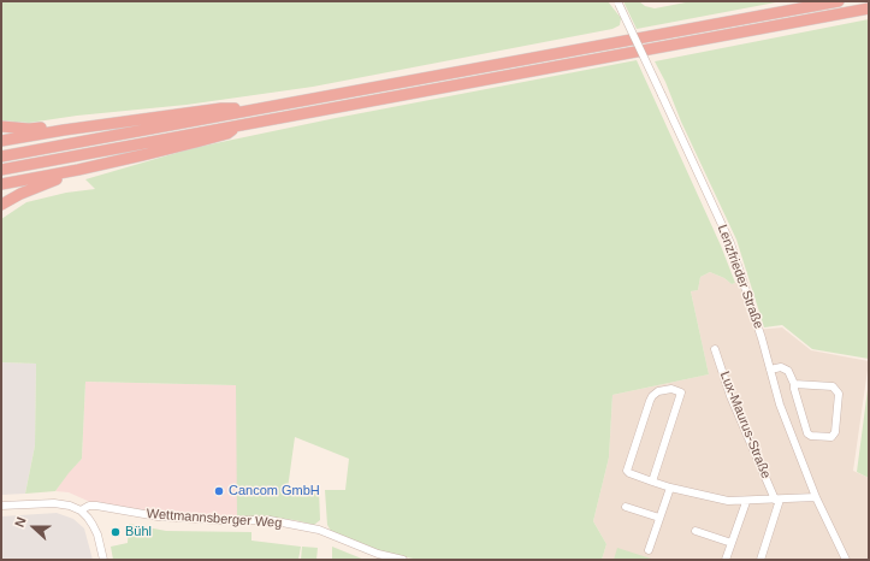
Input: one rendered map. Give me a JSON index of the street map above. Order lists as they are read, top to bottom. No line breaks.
{"streets":{"street":["Lenzfrieder Straße","Lux-Maurus-Straße","Wettmannsberger Weg"]},"places":["Cancom GmbH","Bühl"],"north":"left"}
